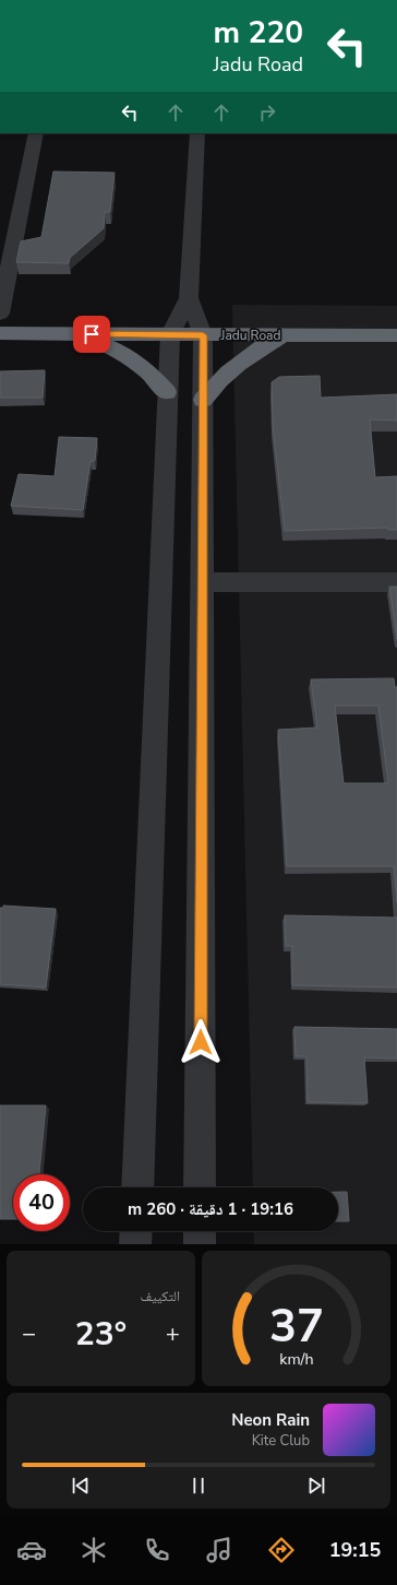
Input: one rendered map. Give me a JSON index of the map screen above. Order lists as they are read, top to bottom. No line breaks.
{"streets":{"highway":["Jadu Road"]},"page":{"turn":["220 m","Jadu Road"],"limit":"40","trip":"19:16 · 1 دقيقة · 260 m","tile":"التكييف","heat":["−","23°","+"],"song":["Neon Rain","Kite Club"],"tabs":"19:15","gauge":["37","km/h"]}}
